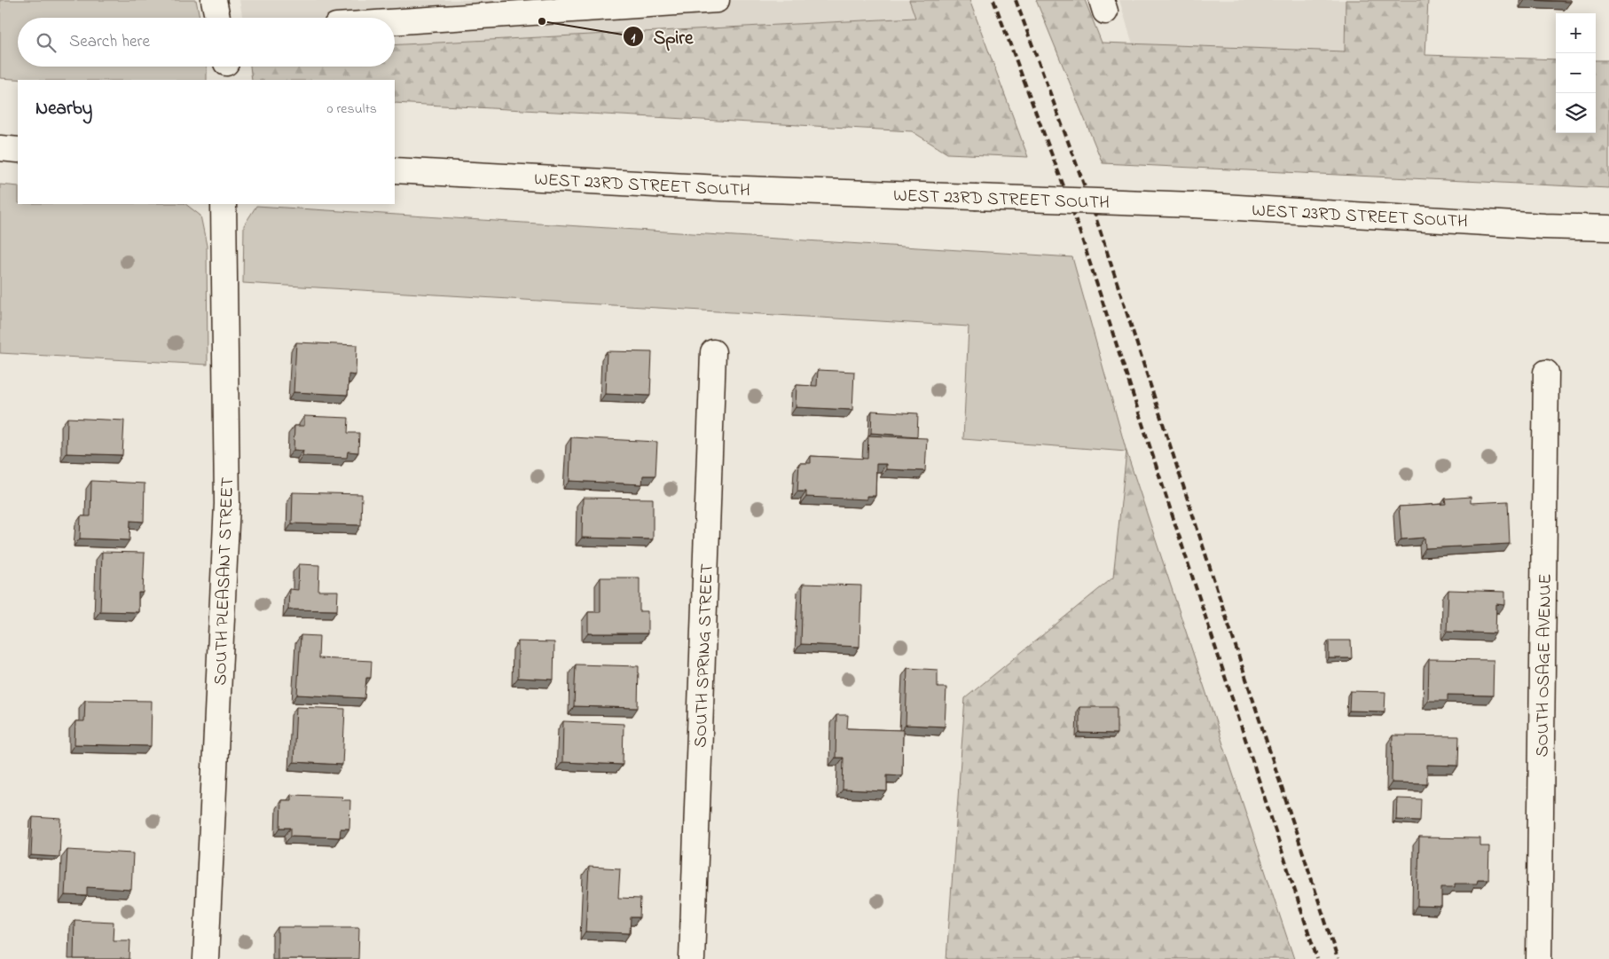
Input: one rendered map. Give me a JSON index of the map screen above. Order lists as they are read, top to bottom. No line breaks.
{"streets":{"street":["WEST 23RD STREET SOUTH","SOUTH PLEASANT STREET","SOUTH SPRING STREET","SOUTH OSAGE AVENUE"]},"places":["Spire"],"page":{"map_buttons":["+","−"],"search":"Search here","heading":["Nearby","0 results"]}}
